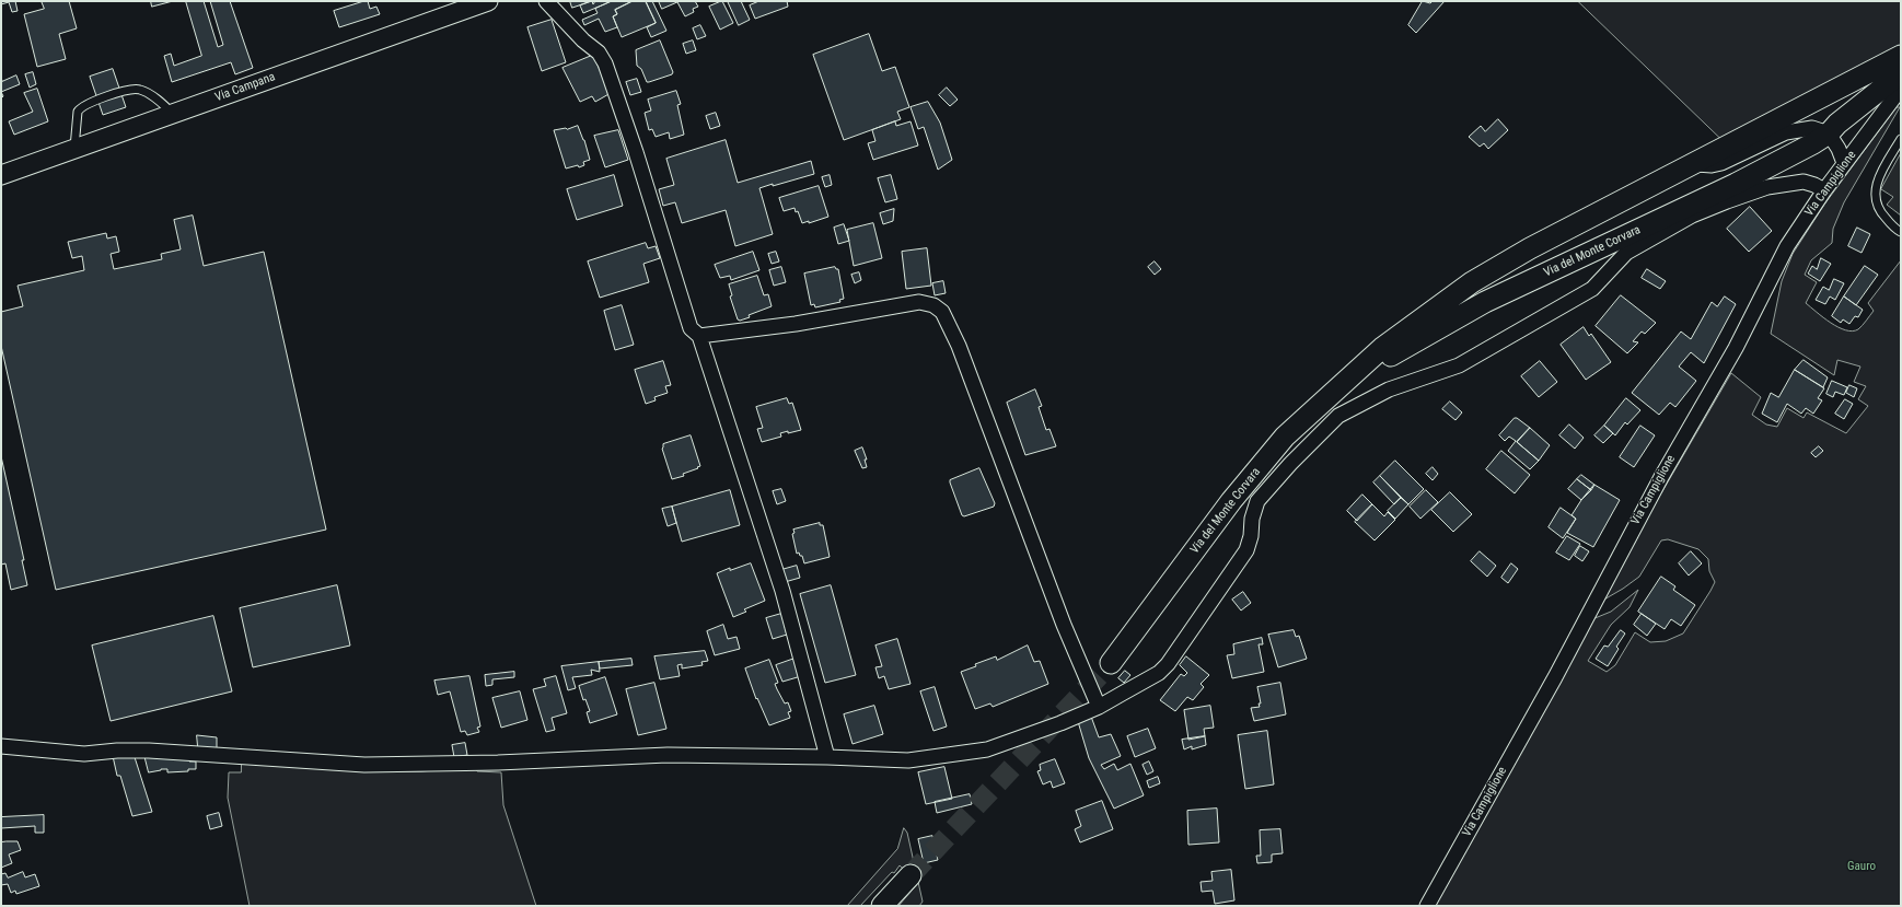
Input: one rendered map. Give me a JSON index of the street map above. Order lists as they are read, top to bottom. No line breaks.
{"streets":{"main road":["Via del Monte Corvara"],"street":["Via Campana","Via Campiglione"]},"parks":["Gauro"]}
